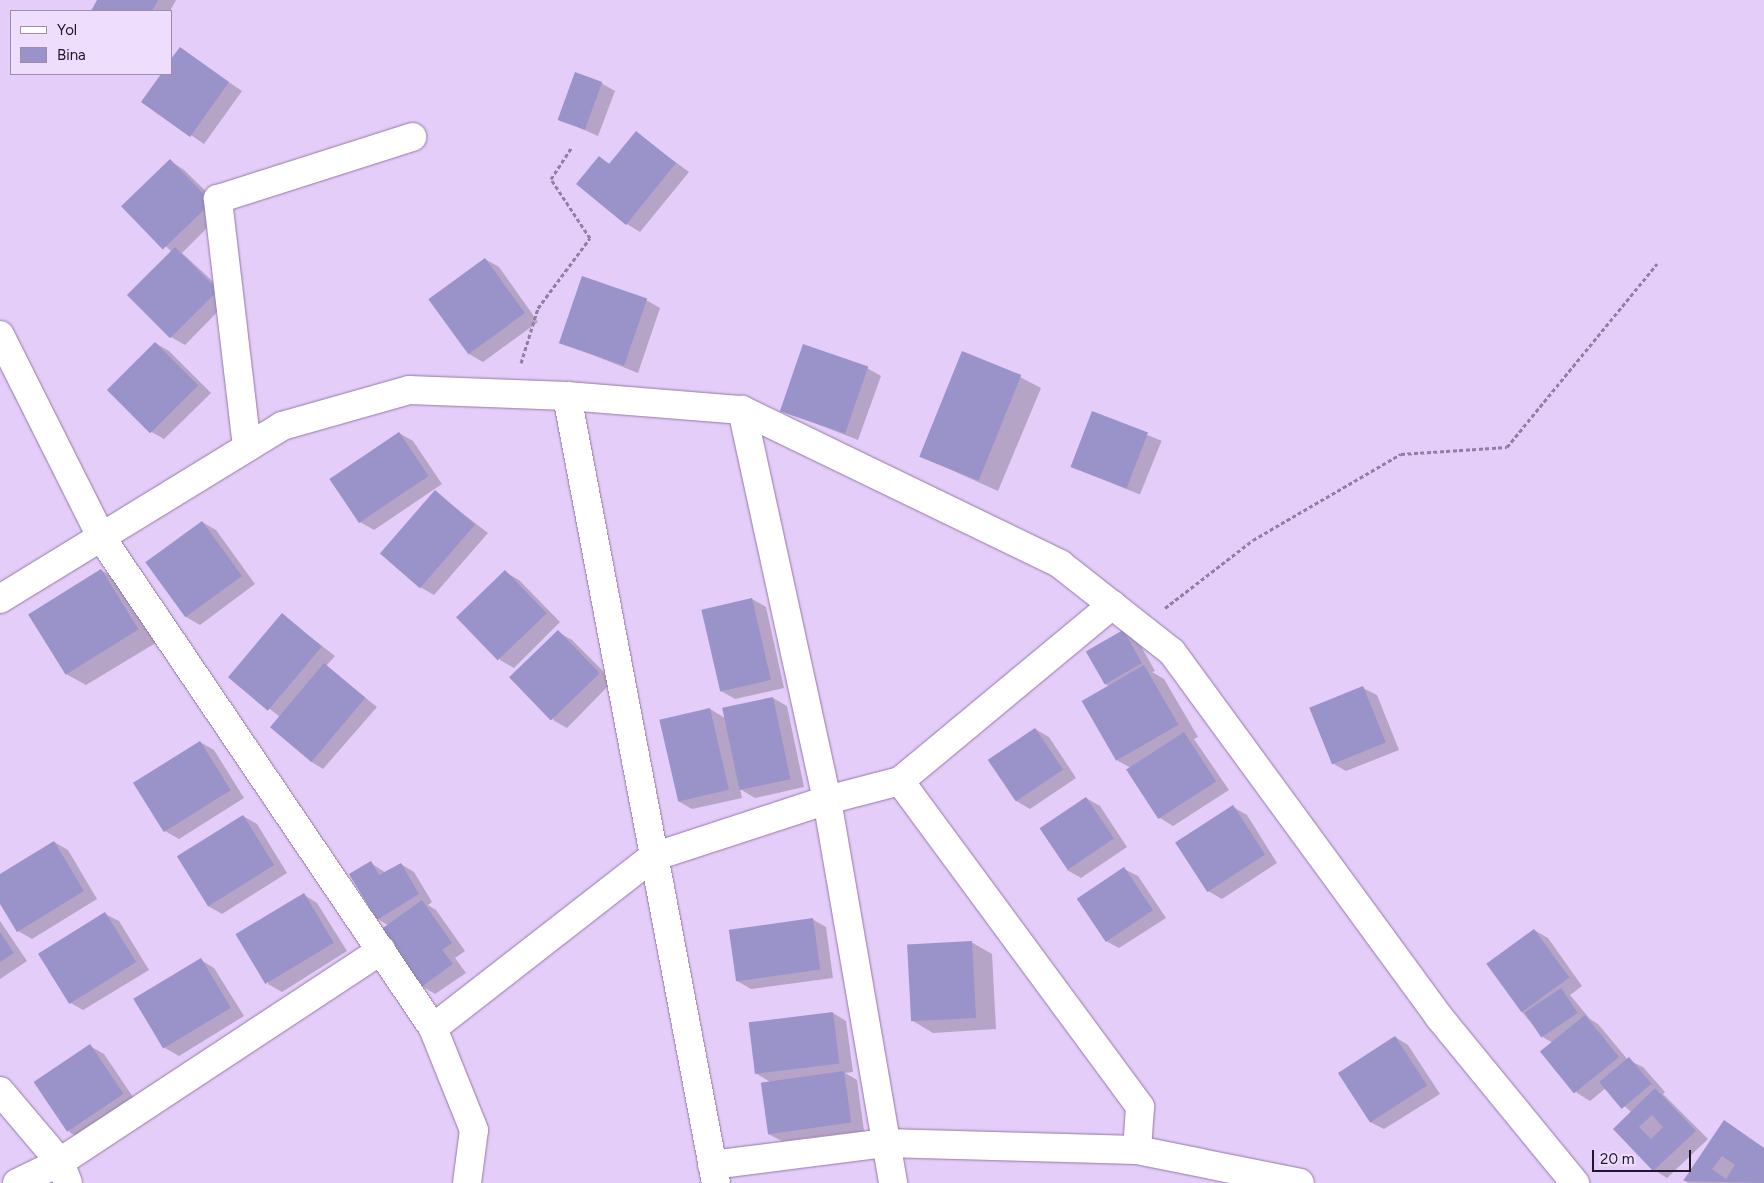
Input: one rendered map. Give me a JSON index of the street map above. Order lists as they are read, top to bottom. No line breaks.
{"legend":["Yol","Bina"],"scale_bar":"20 m"}
